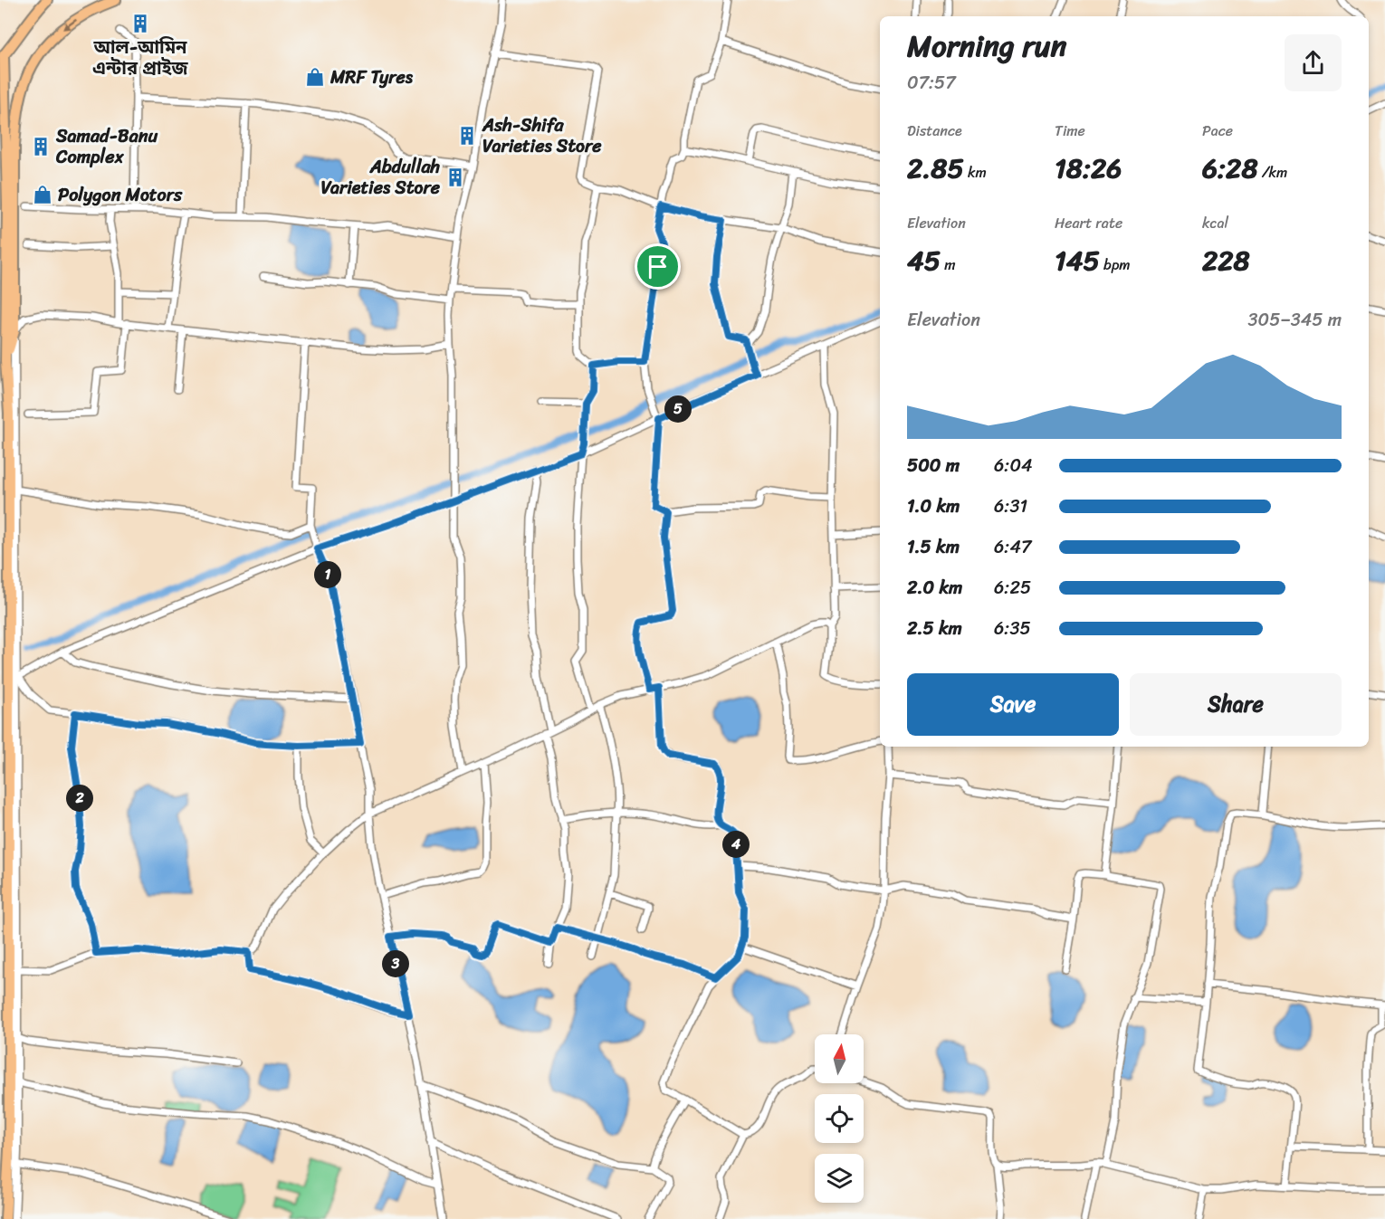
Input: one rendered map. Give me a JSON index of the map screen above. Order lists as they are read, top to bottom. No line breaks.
{"places":{"building":["আল-আমিন এন্টার প্রাইজ","Ash-Shifa Varieties Store","Samad-Banu Complex","Abdullah Varieties Store"],"shop":["MRF Tyres","Polygon Motors"]},"north":"top","page":{"heading":["Morning run","07:57"],"stats":[["Distance","2.85 km"],["Time","18:26"],["Pace","6:28 /km"],["Elevation","45 m"],["Heart rate","145 bpm"],["kcal","228"]],"chart":["Elevation","305–345 m"],"pins":["5","1","2","4","3"],"list":[{"name":"500 m","note":"6:04"},{"name":"1.0 km","note":"6:31"},{"name":"1.5 km","note":"6:47"},{"name":"2.0 km","note":"6:25"},{"name":"2.5 km","note":"6:35"}],"buttons":["Save","Share"]}}
